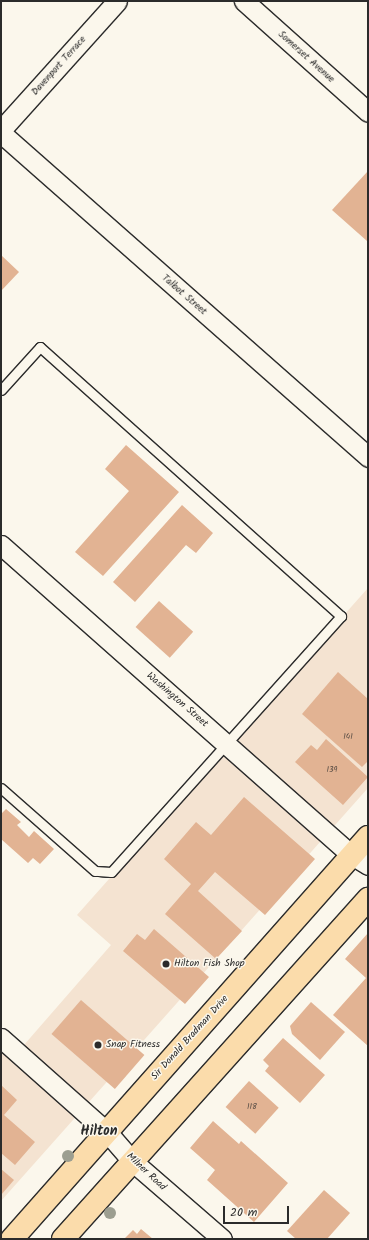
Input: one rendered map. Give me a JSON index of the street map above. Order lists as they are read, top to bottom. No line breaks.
{"streets":{"main road":["Sir Donald Bradman Drive"],"street":["Somerset Avenue","Davenport Terrace","Talbot Street","Washington Street","Milner Road"]},"crossings":[["Davenport Terrace","Talbot Street"],["Washington Street","Sir Donald Bradman Drive"],["Sir Donald Bradman Drive","Milner Road"]],"districts":["Hilton"],"places":["Hilton Fish Shop","Snap Fitness"],"house_numbers":["141","139","118"],"scale_bar":"20 m"}
